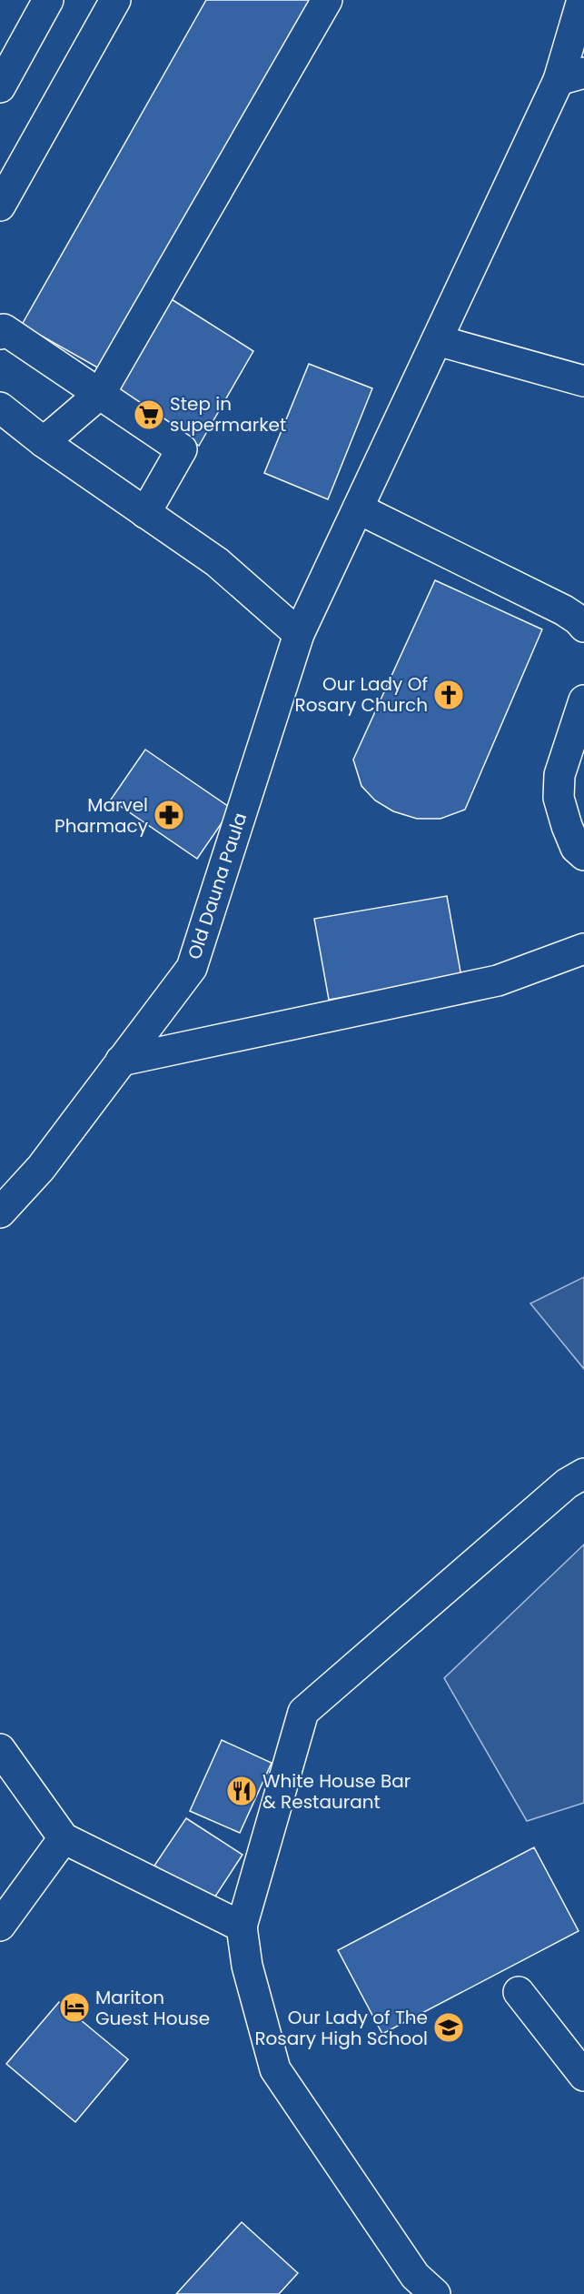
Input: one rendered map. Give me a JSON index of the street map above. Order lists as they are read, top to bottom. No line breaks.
{"streets":{"street":["Old Dauna Paula"]},"places":{"supermarket":["Step in supermarket"],"church":["Our Lady Of Rosary Church"],"pharmacy":["Marvel Pharmacy"],"restaurant":["White House Bar & Restaurant"],"hotel":["Mariton Guest House"],"school or university":["Our Lady of The Rosary High School"]}}
